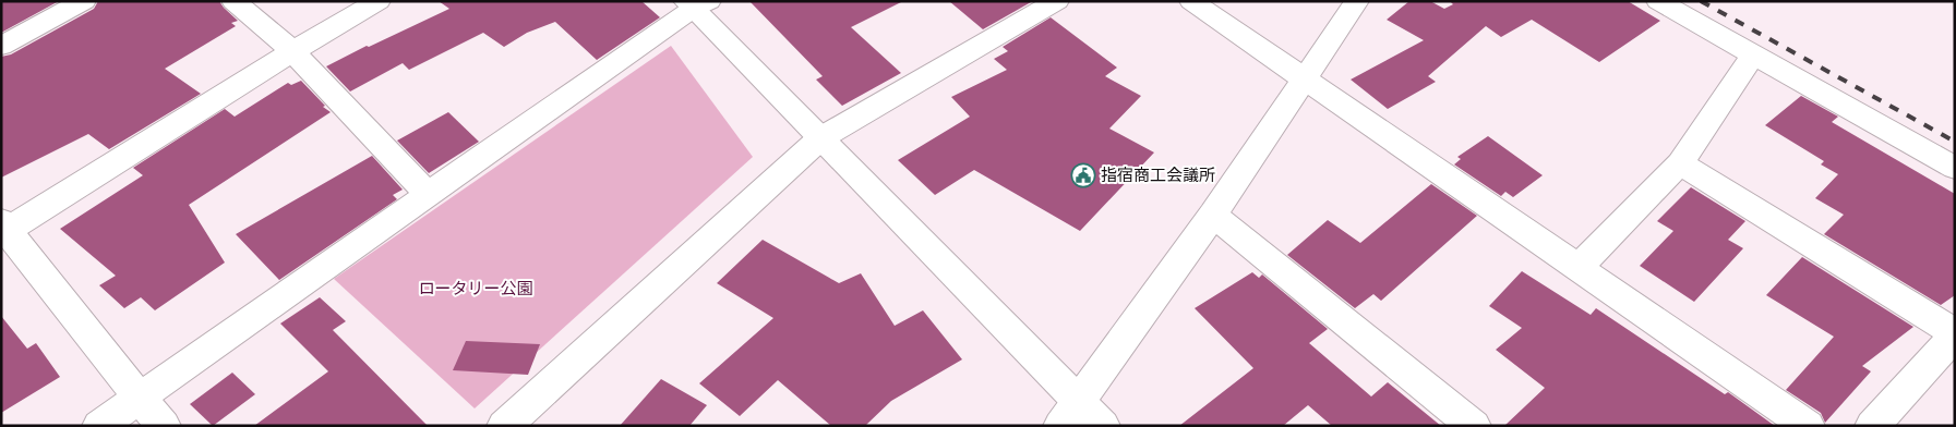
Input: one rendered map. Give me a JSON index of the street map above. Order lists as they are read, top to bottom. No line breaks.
{"parks":["ロータリー公園"],"places":{"public building":["指宿商工会議所"]}}
